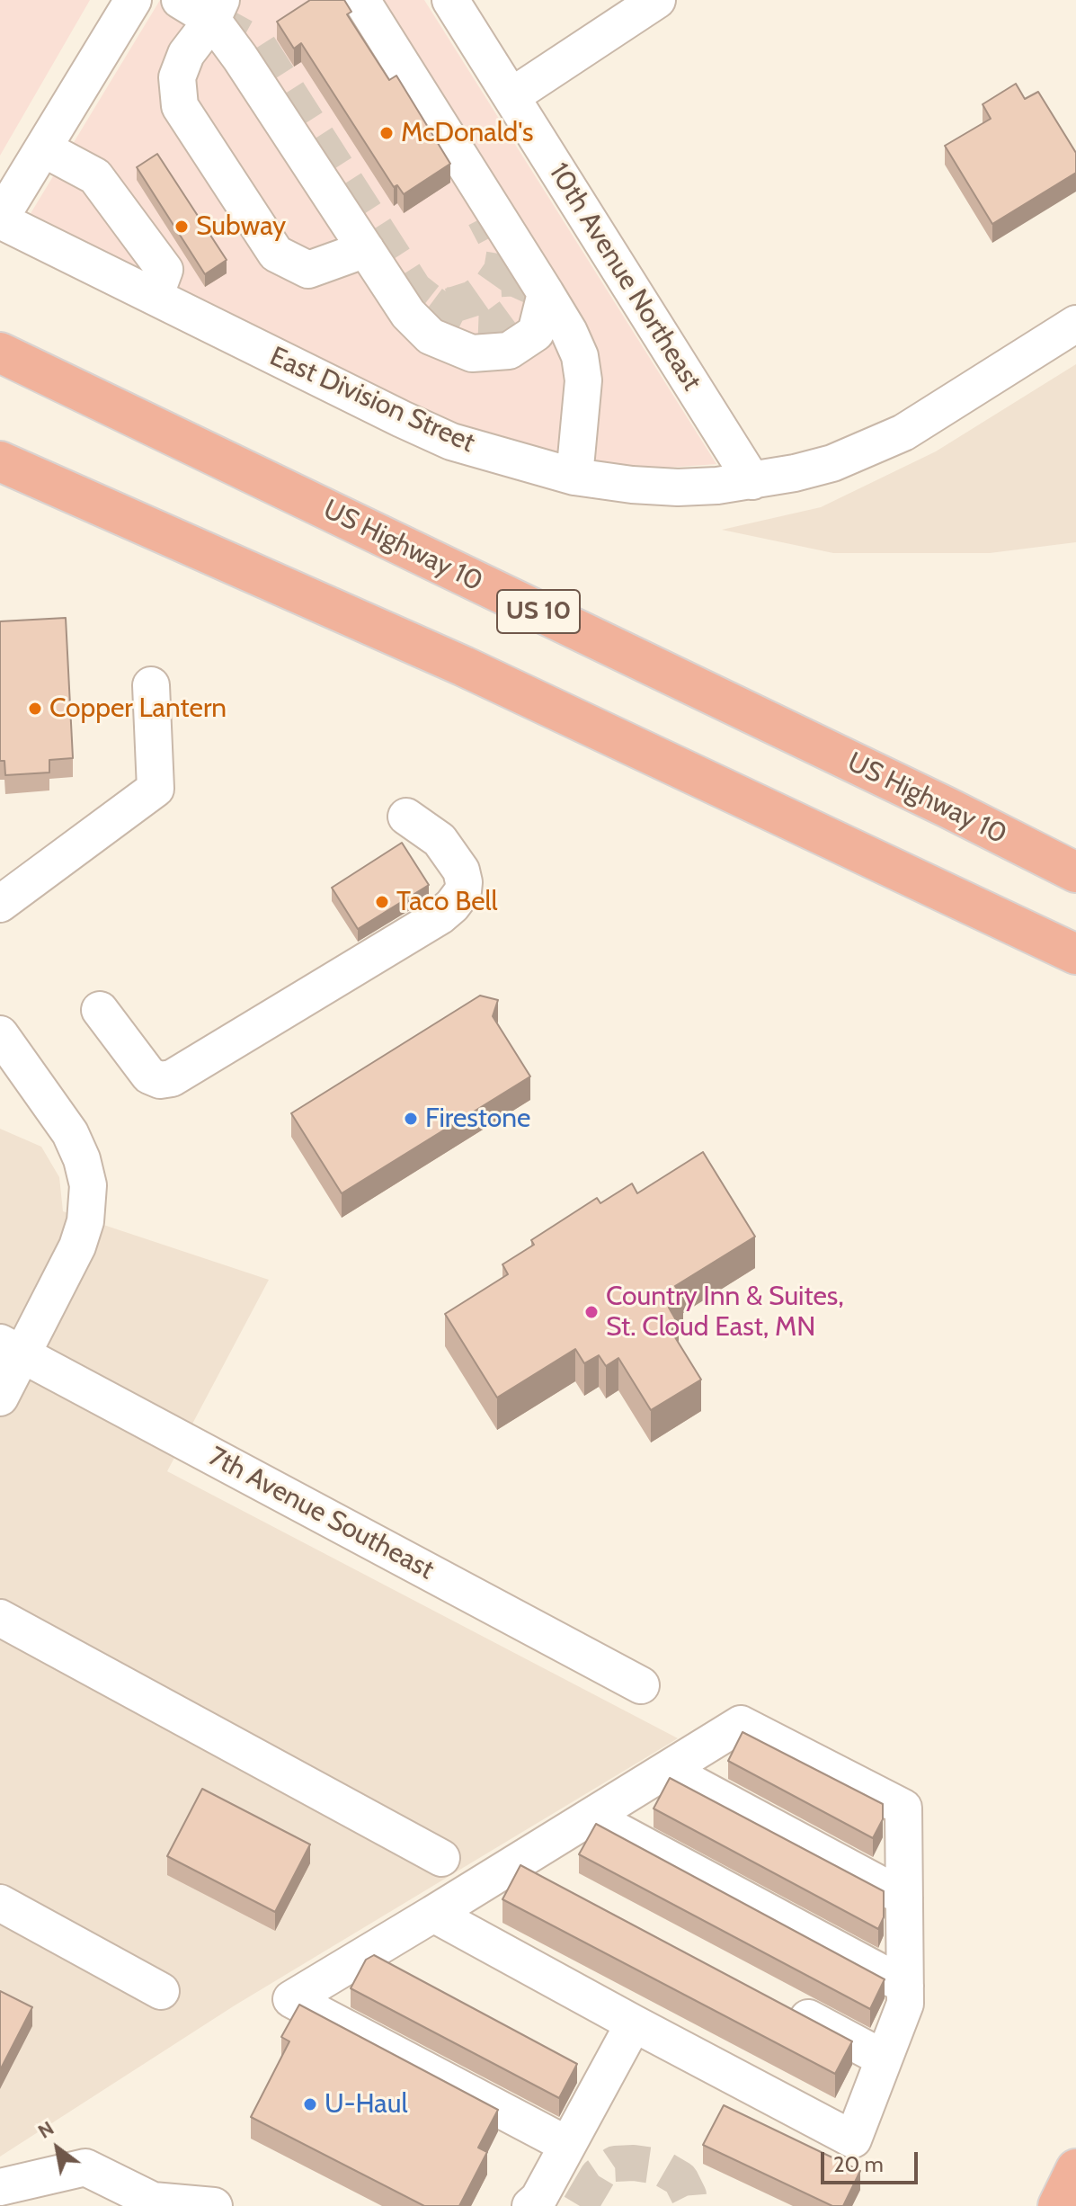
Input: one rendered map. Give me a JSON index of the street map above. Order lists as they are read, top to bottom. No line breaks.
{"streets":{"highway":["US Highway 10","US 10"],"street":["10th Avenue Northeast","East Division Street","7th Avenue Southeast"]},"crossings":[["10th Avenue Northeast","East Division Street"]],"places":["McDonald's","Subway","Copper Lantern","Taco Bell","Firestone","Country Inn & Suites, St. Cloud East, MN","U-Haul"],"scale_bar":"20 m","north":"top left"}
